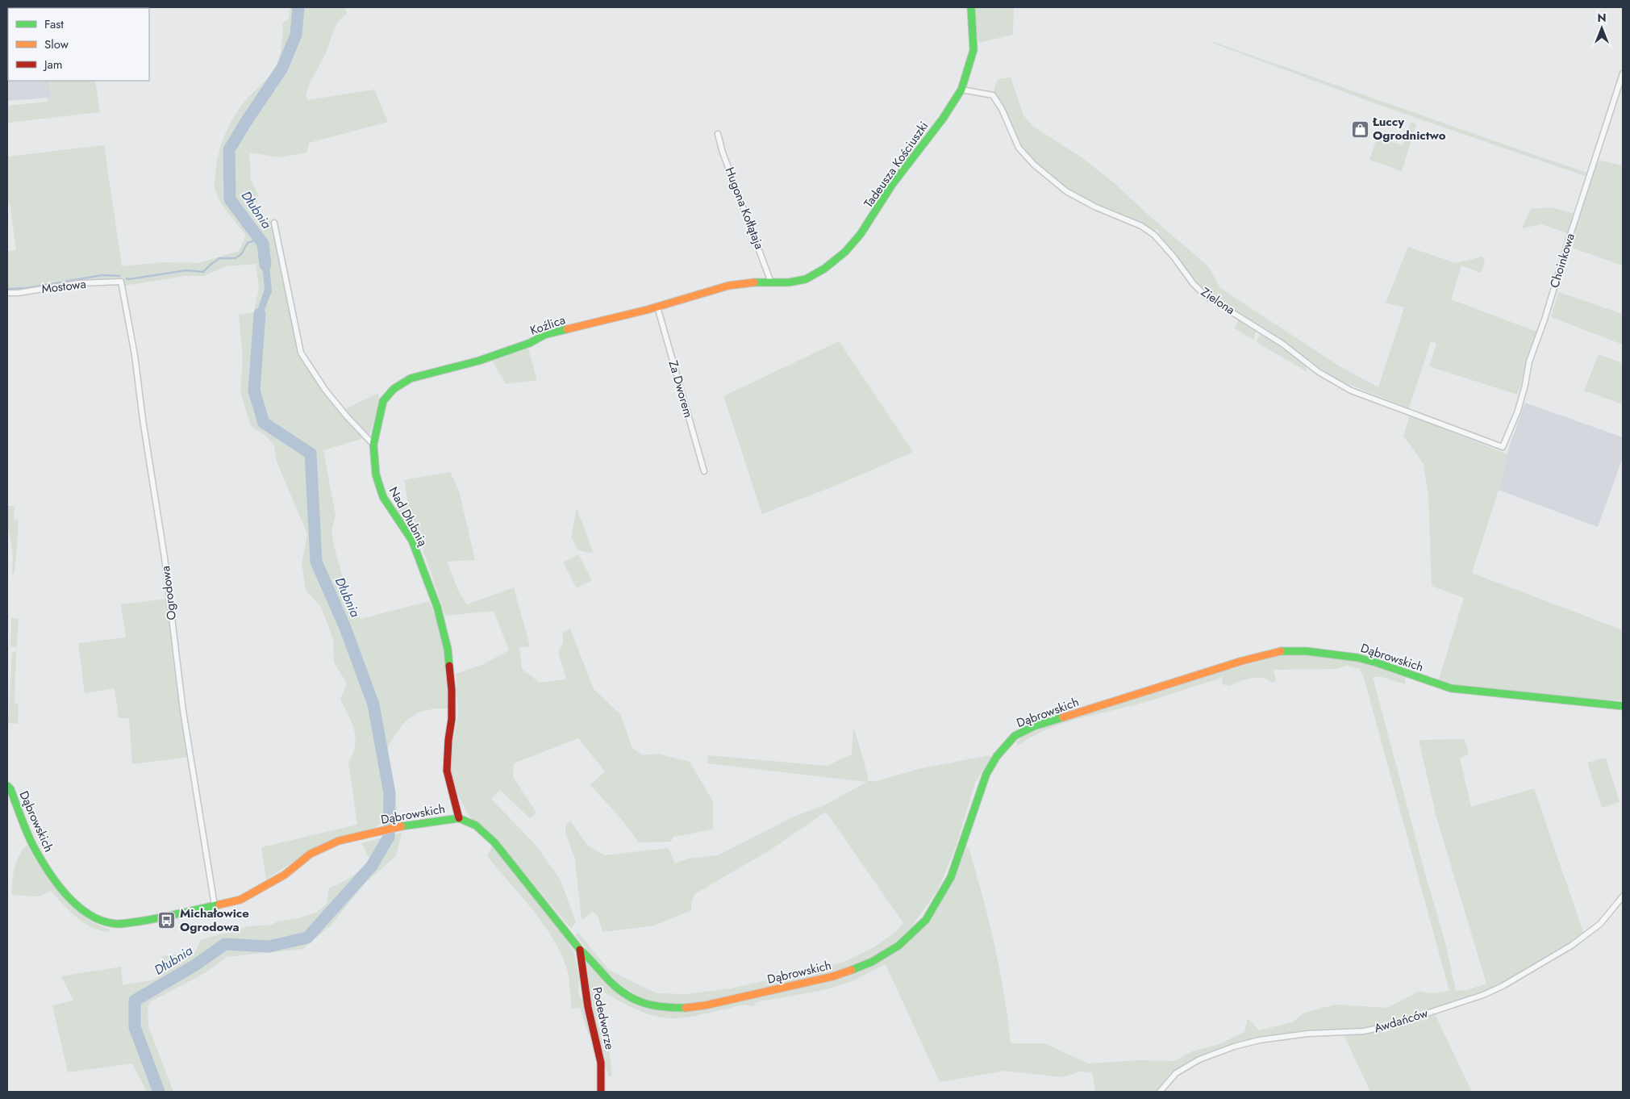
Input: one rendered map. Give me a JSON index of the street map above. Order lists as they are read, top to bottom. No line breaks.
{"streets":{"street":["Tadeusza Kościuszki","Hugona Kołłątaja","Choinkowa","Mostowa","Zielona","Koźlica","Za Dworem","Nad Dłubnią","Ogrodowa","Dąbrowskich","Podedworze","Awdańców"]},"crossings":[["Tadeusza Kościuszki","Hugona Kołłątaja"],["Tadeusza Kościuszki","Zielona"],["Tadeusza Kościuszki","Koźlica"],["Hugona Kołłątaja","Koźlica"],["Choinkowa","Zielona"],["Mostowa","Ogrodowa"],["Koźlica","Za Dworem"],["Koźlica","Nad Dłubnią"],["Nad Dłubnią","Dąbrowskich"],["Ogrodowa","Dąbrowskich"],["Dąbrowskich","Podedworze"]],"water":["Dłubnia"],"places":{"shop":["Łuccy Ogrodnictwo"],"bus stop":["Michałowice Ogrodowa"]},"legend":["Fast","Slow","Jam"],"north":"top"}
